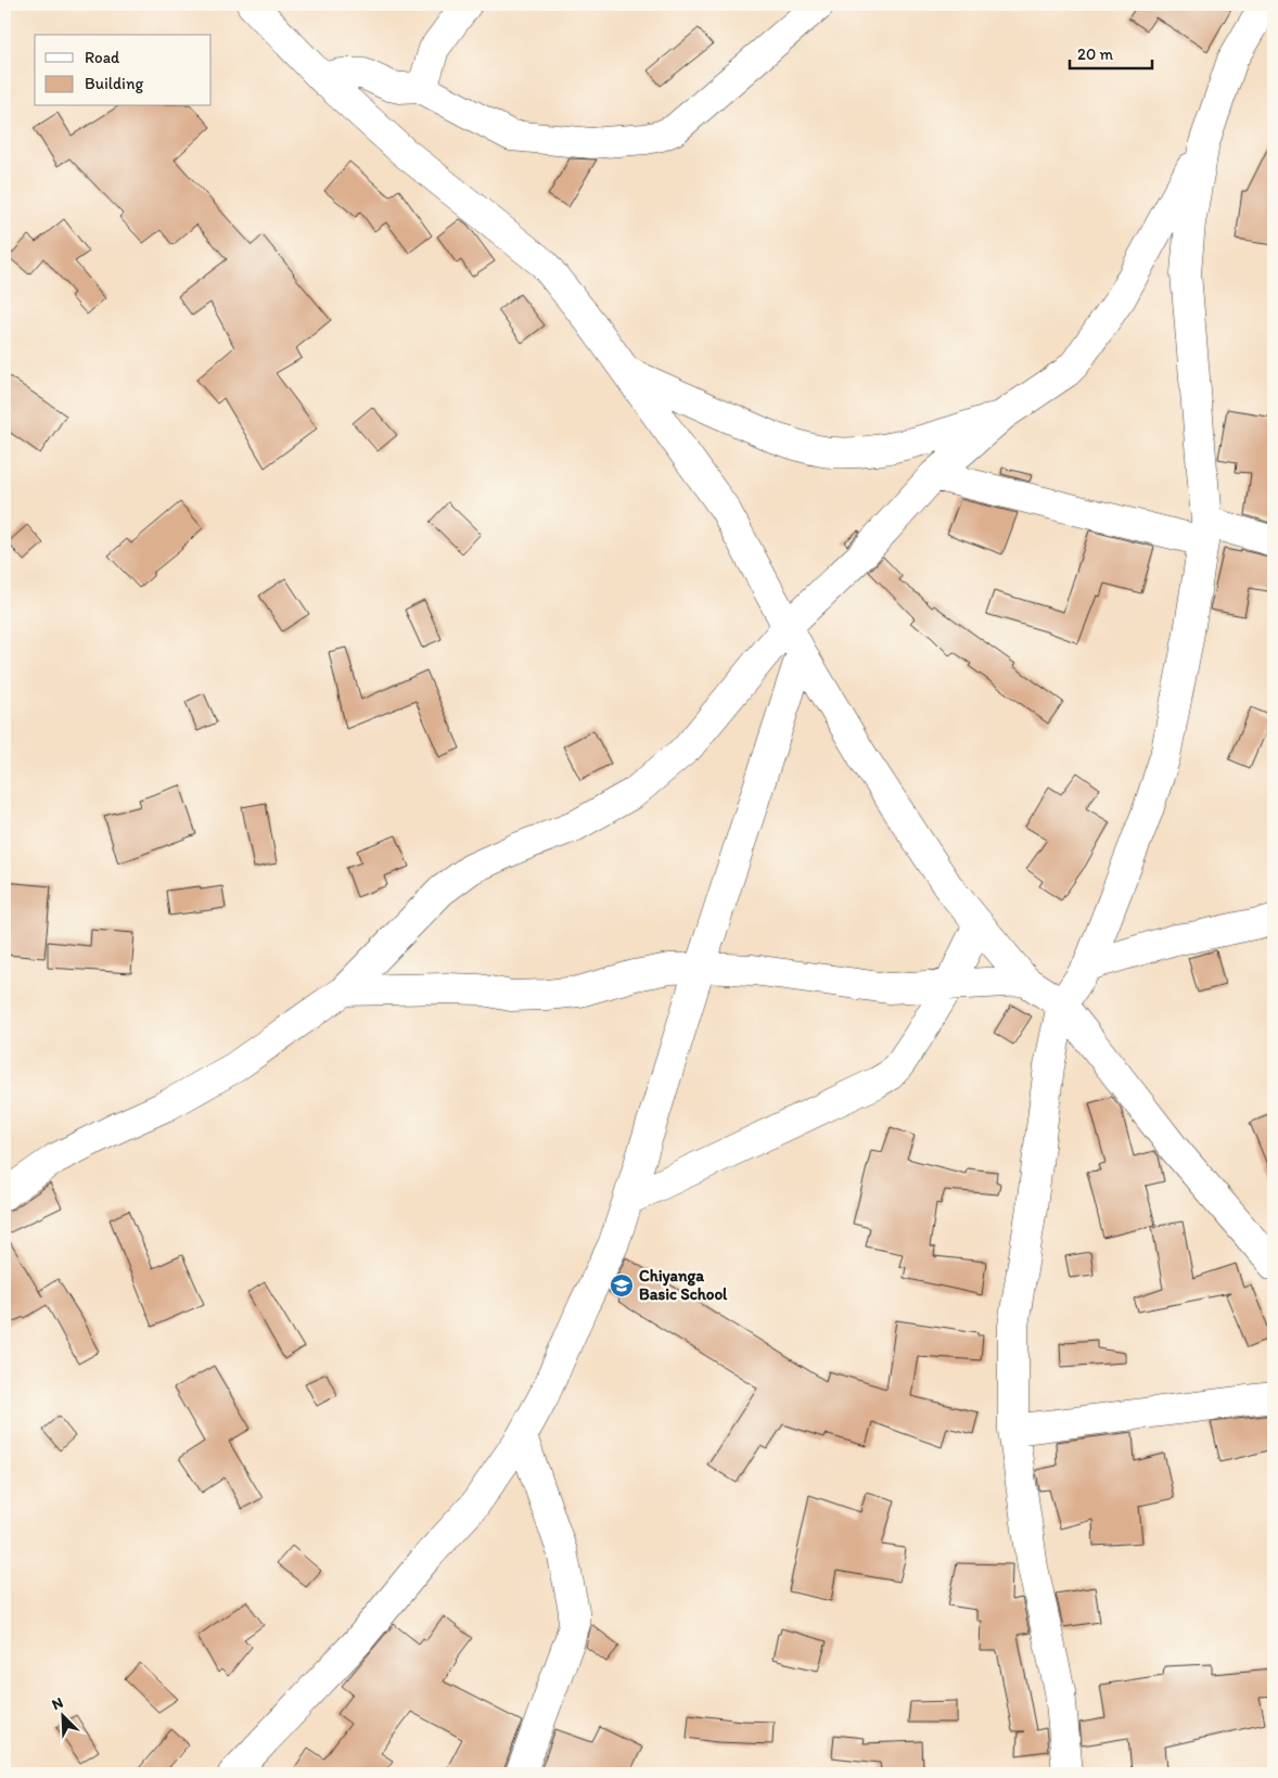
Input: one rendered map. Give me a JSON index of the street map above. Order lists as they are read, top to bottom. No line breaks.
{"places":{"school or university":["Chiyanga Basic School"]},"legend":["Road","Building"],"scale_bar":"20 m","north":"top left"}
